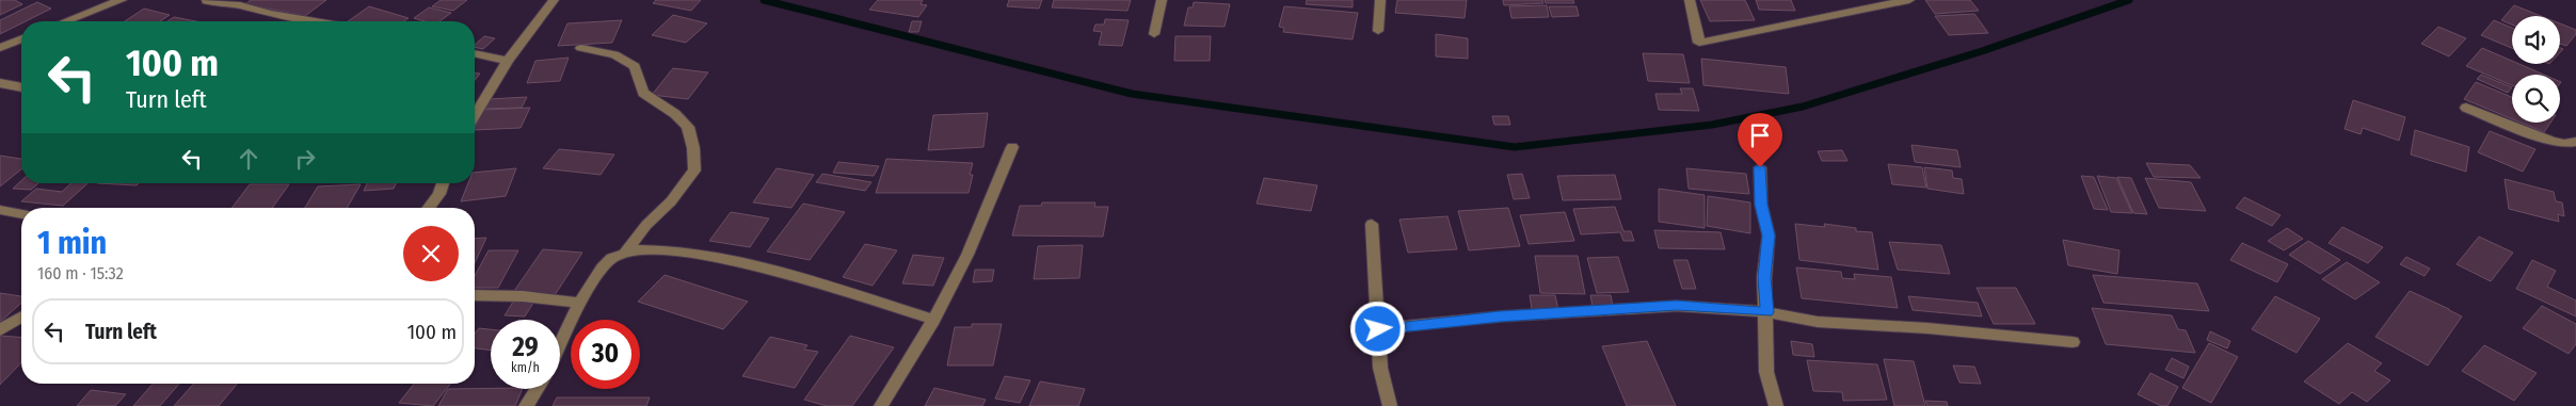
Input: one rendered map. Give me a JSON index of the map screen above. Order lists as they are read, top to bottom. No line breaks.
{"page":{"turn":["100 m","Turn left"],"heading":["1 min","160 m · 15:32"],"list":[{"name":"Turn left","value":"100 m"}],"speed":"29 km/h","limit":"30"}}
